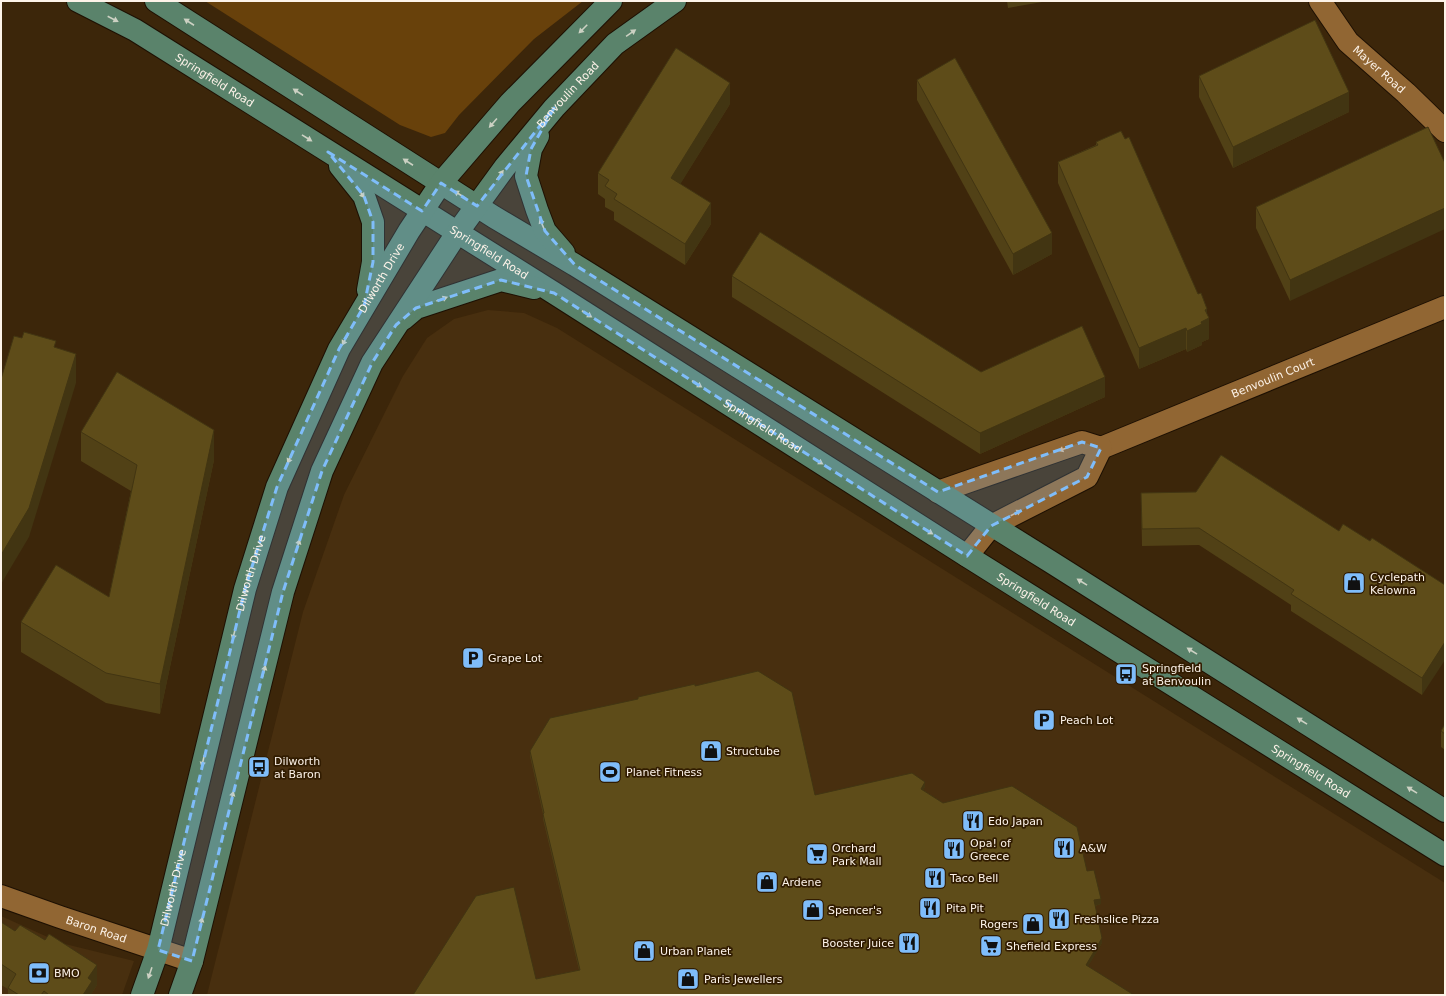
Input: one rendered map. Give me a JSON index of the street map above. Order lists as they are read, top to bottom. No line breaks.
{"streets":{"main road":["Springfield Road","Benvoulin Road","Dilworth Drive"],"street":["Mayer Road","Benvoulin Court","Baron Road"]},"crossings":[["Springfield Road","Dilworth Drive"],["Dilworth Drive","Baron Road"]],"places":{"shop":["Cyclepath Kelowna","Structube","Ardene","Spencer's","Rogers","Urban Planet","Paris Jewellers"],"parking":["Grape Lot","Peach Lot"],"bus stop":["Springfield at Benvoulin","Dilworth at Baron"],"sports":["Planet Fitness"],"restaurant":["Edo Japan","A&W","Opa! of Greece","Taco Bell","Pita Pit","Freshslice Pizza","Booster Juice"],"supermarket":["Orchard Park Mall","Shefield Express"],"bank":["BMO"]}}
